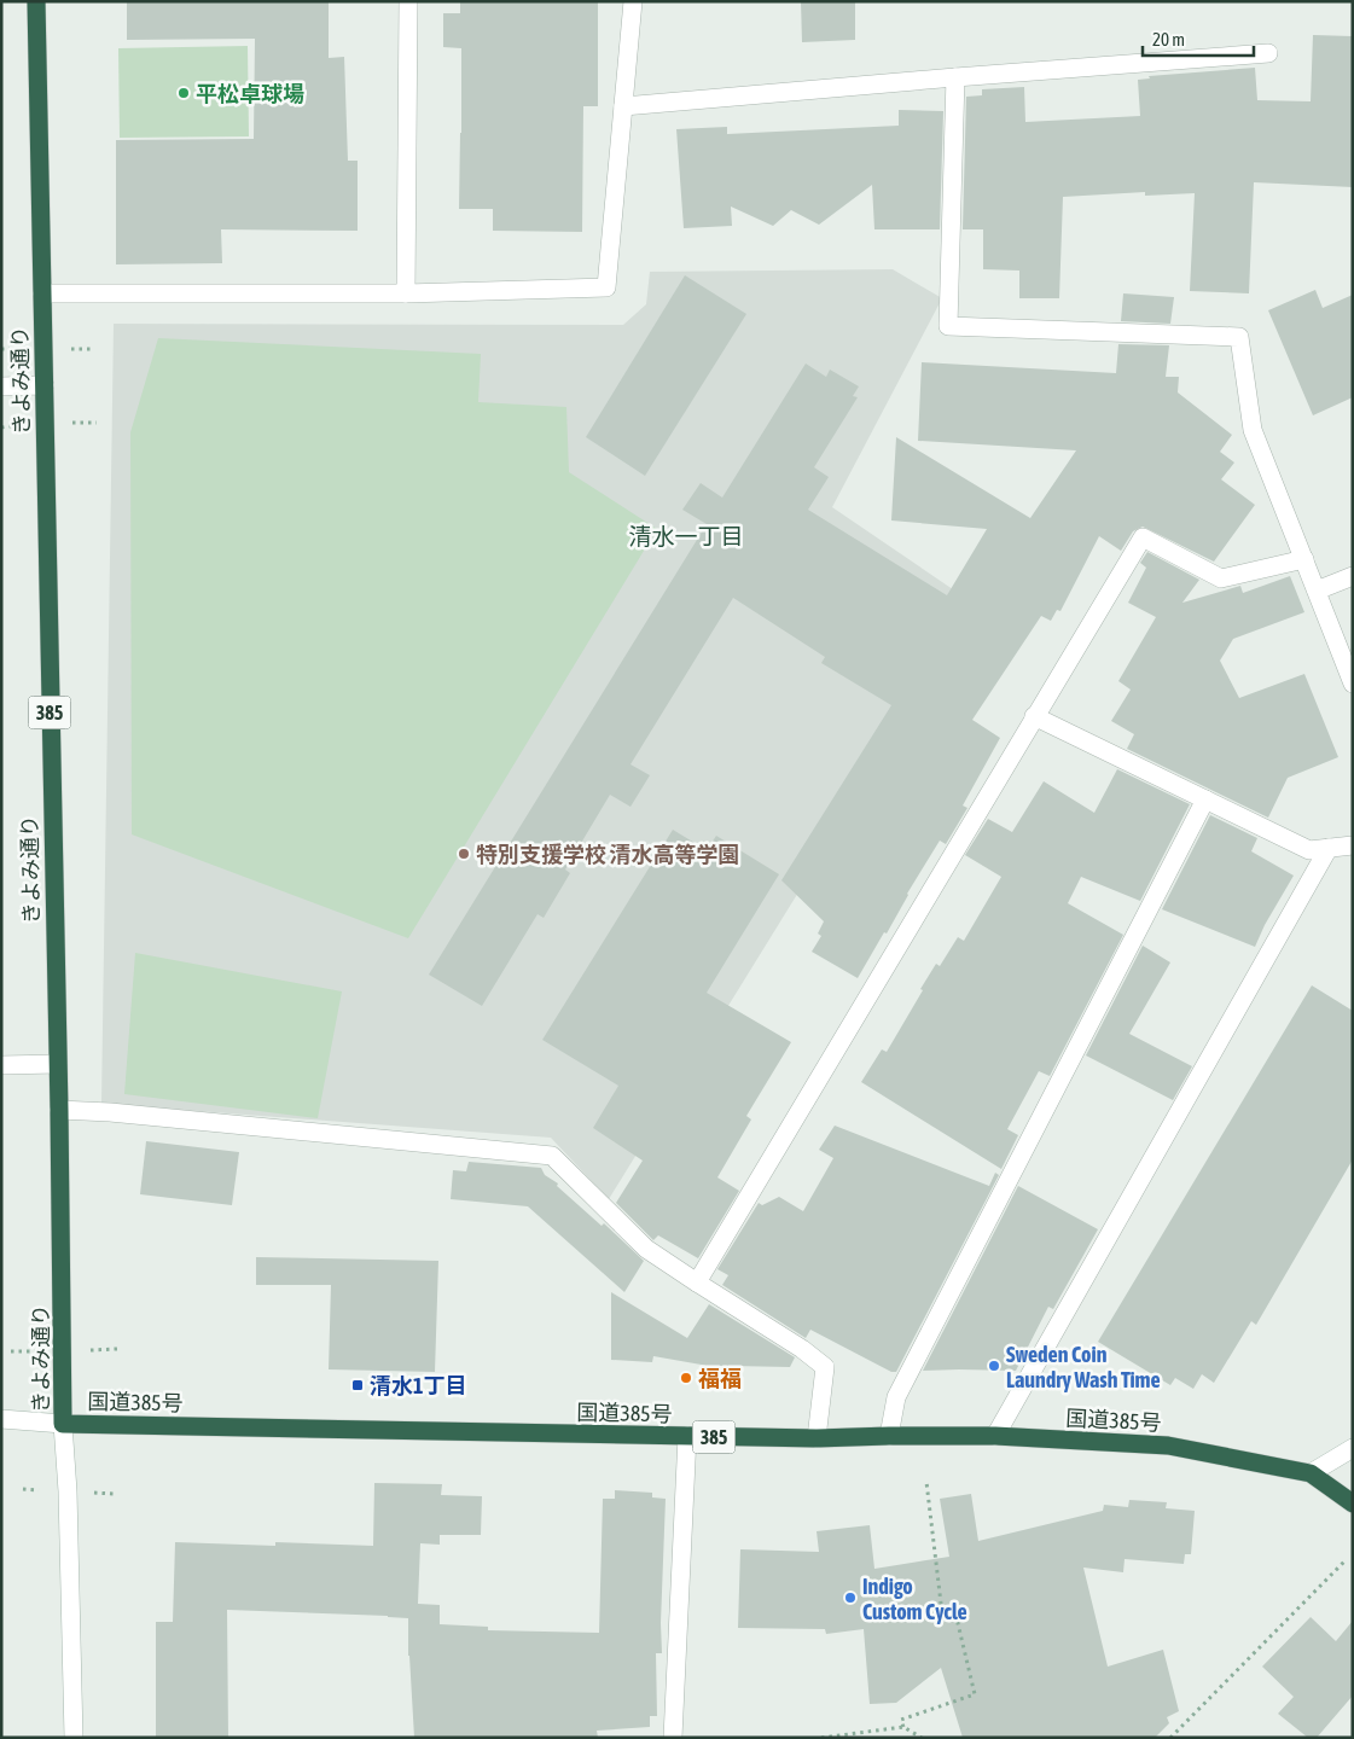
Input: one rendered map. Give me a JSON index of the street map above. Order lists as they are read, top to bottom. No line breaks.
{"streets":{"highway":["きよみ通り","385","国道385号"]},"crossings":[["きよみ通り","国道385号"]],"districts":["清水一丁目"],"places":{"other":["平松卓球場","特別支援学校 清水高等学園","Sweden Coin Laundry Wash Time","福福","Indigo Custom Cycle"],"transit":["清水1丁目"]},"scale_bar":"20 m"}
